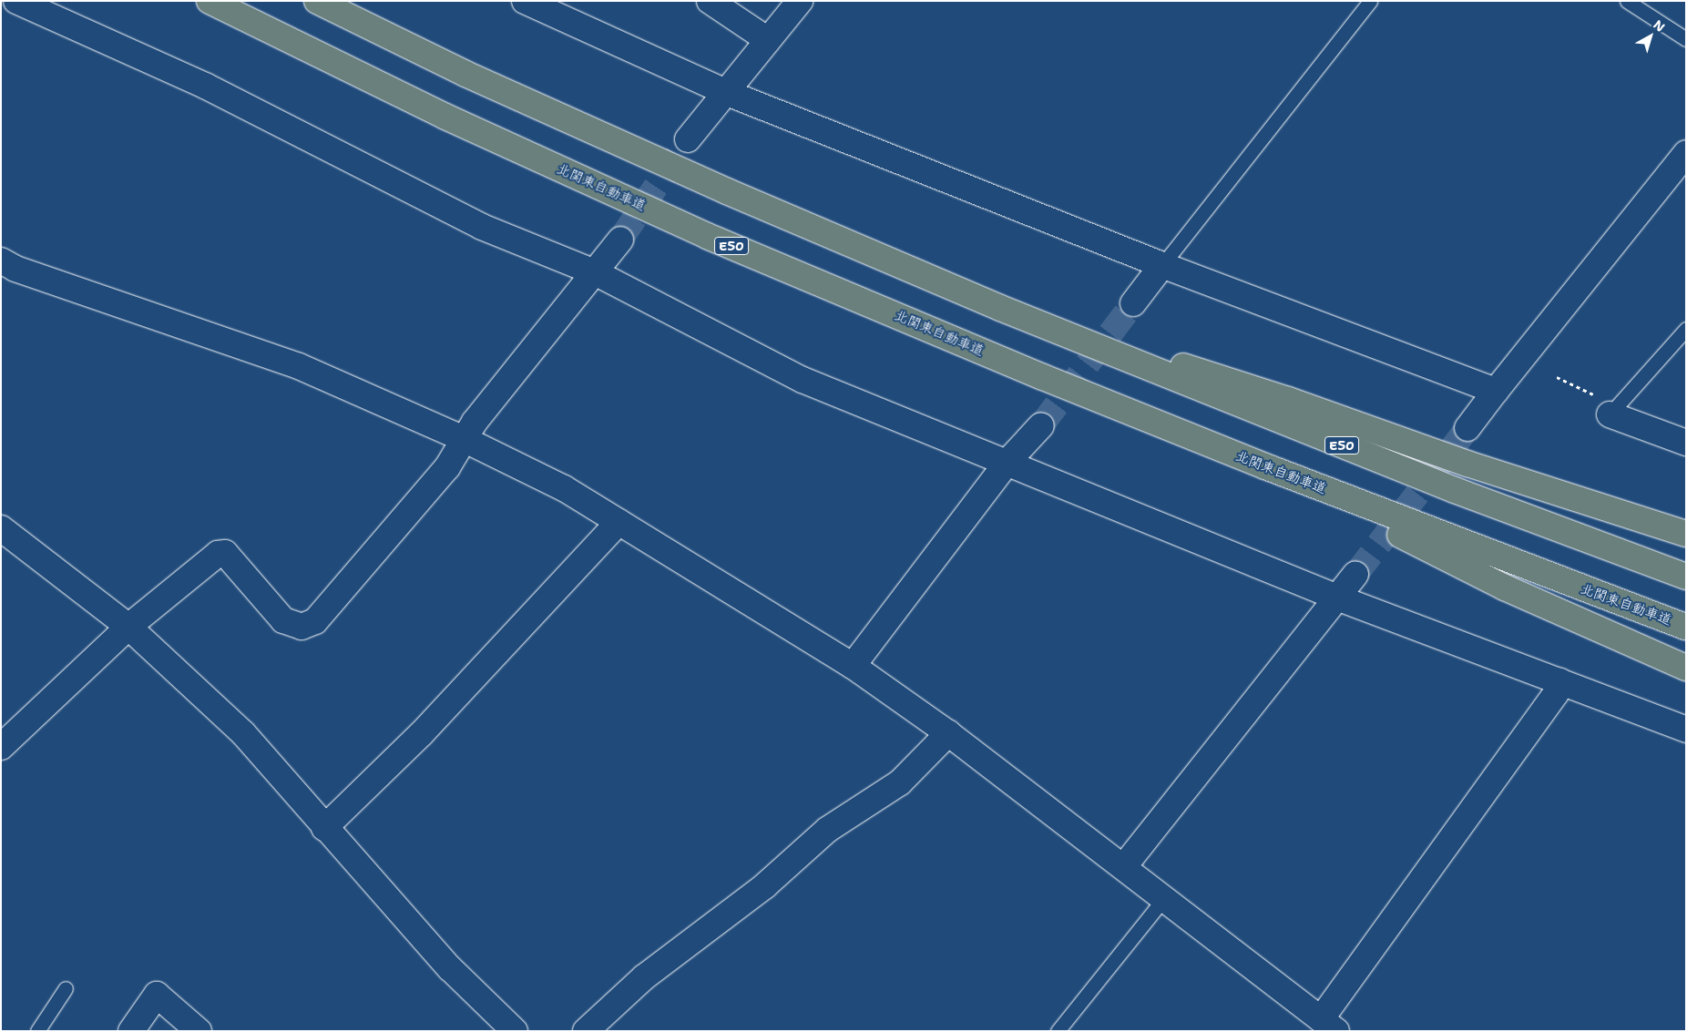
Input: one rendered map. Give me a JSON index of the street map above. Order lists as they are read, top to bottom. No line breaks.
{"streets":{"highway":["北関東自動車道","E50"]},"north":"top right"}
